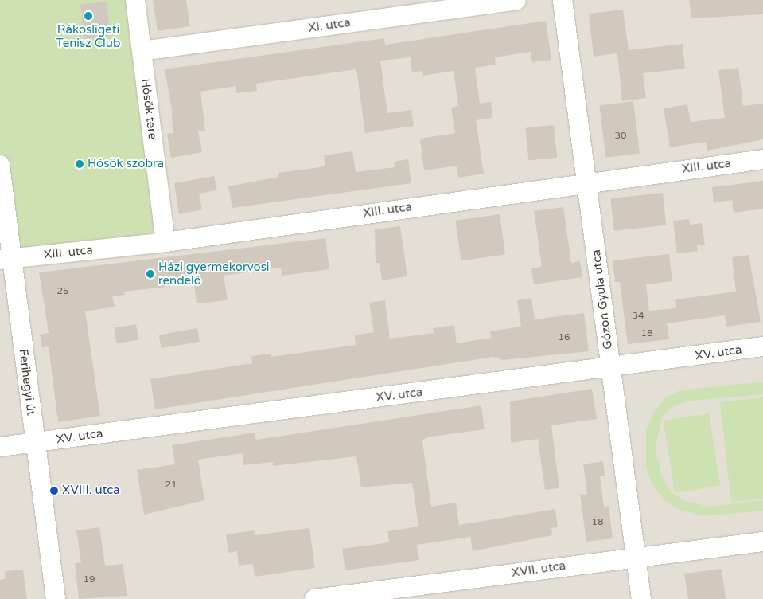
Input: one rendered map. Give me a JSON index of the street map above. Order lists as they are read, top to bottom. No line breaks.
{"streets":{"street":["XI. utca","Hősök tere","XIII. utca","Gózon Gyula utca","XV. utca","Ferihegyi út","XVII. utca"]},"crossings":[["XI. utca","Hősök tere"],["Hősök tere","XIII. utca"],["XIII. utca","Gózon Gyula utca"],["XIII. utca","Ferihegyi út"],["Gózon Gyula utca","XV. utca"],["Gózon Gyula utca","XVII. utca"],["XV. utca","Ferihegyi út"]],"places":["Rákosligeti Tenisz Club","Hősök szobra","Házi gyermekorvosi rendelő","XVIII. utca"],"house_numbers":["30","25","34","18","16","21","18","19"]}
